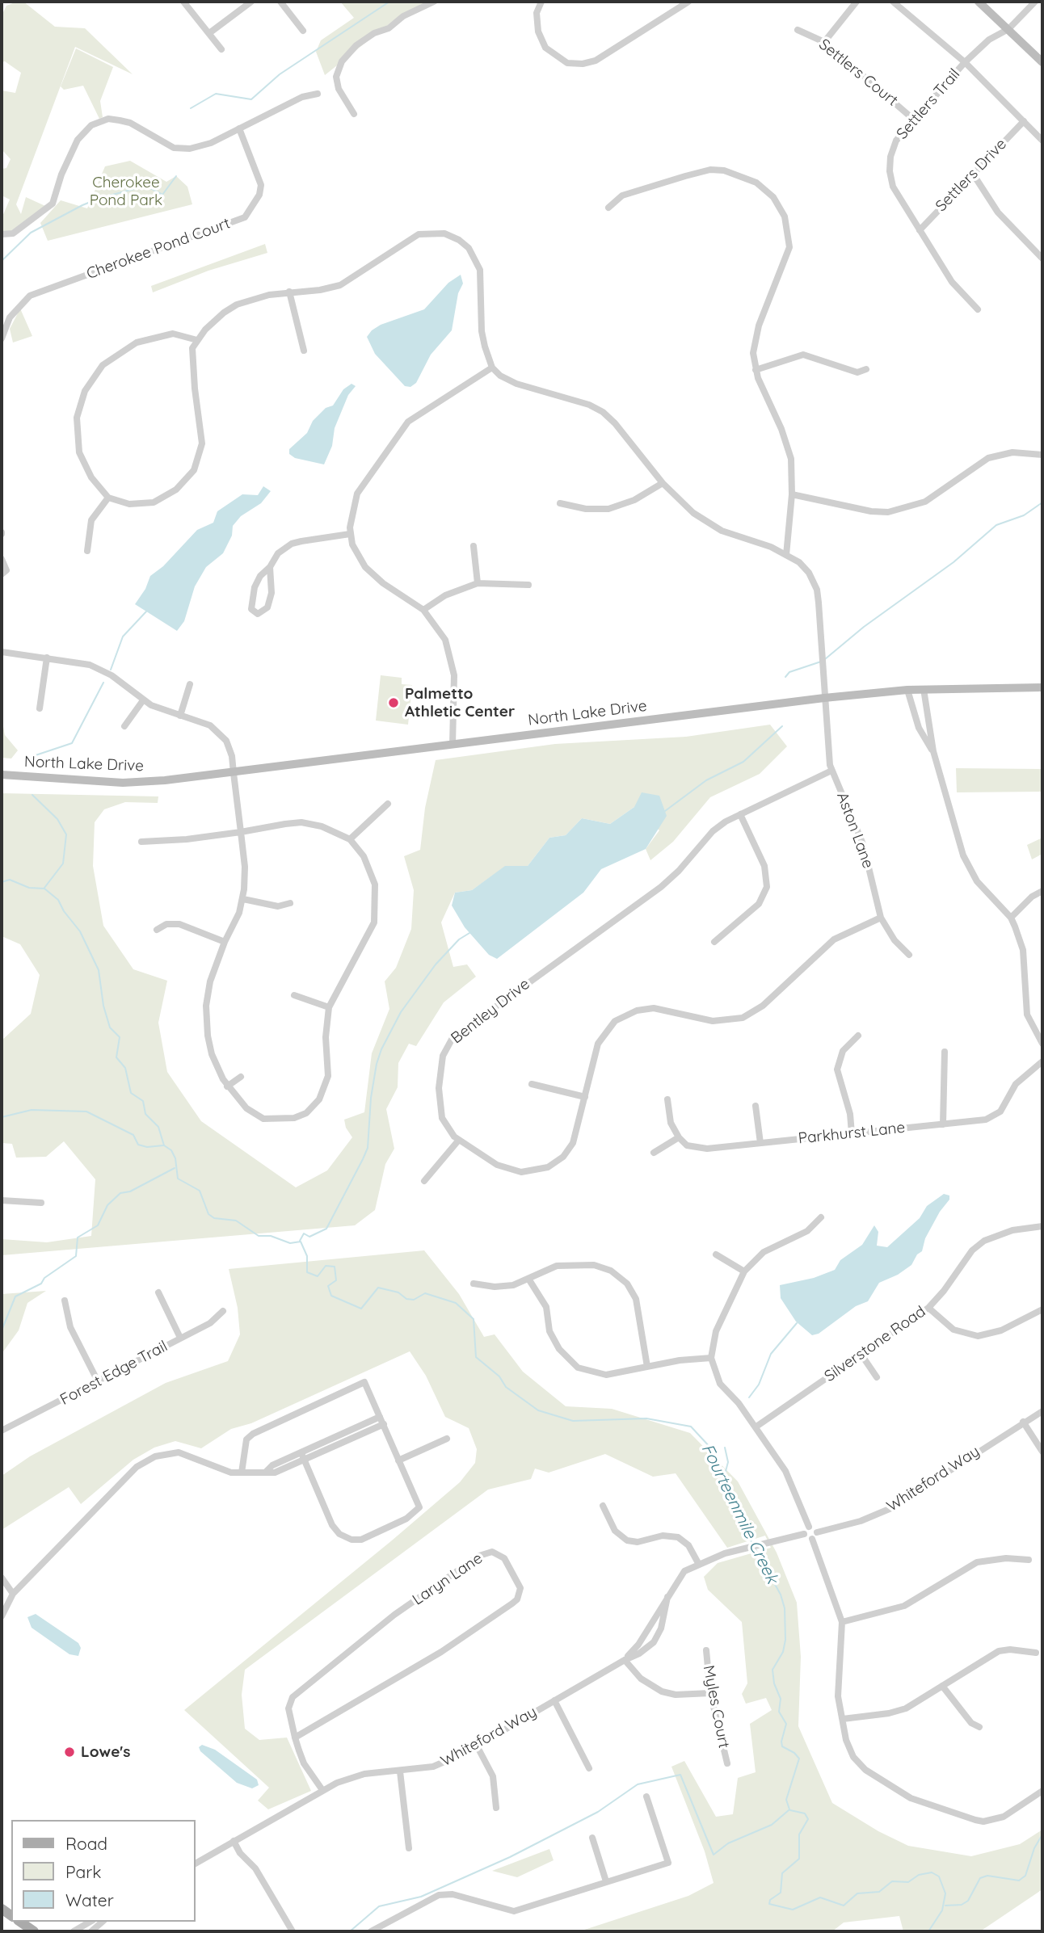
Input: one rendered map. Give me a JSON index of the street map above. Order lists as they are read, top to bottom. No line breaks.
{"streets":{"main road":["North Lake Drive"],"street":["Settlers Court","Settlers Trail","Settlers Drive","Cherokee Pond Court","Aston Lane","Bentley Drive","Parkhurst Lane","Silverstone Road","Forest Edge Trail","Whiteford Way","Laryn Lane","Myles Court"]},"crossings":[["Settlers Court","Settlers Trail"],["Settlers Trail","Settlers Drive"],["North Lake Drive","Aston Lane"],["Aston Lane","Bentley Drive"],["Whiteford Way","Laryn Lane"]],"water":["Fourteenmile Creek"],"parks":["Cherokee Pond Park"],"places":["Palmetto Athletic Center","Lowe's"],"legend":["Road","Park","Water"]}
